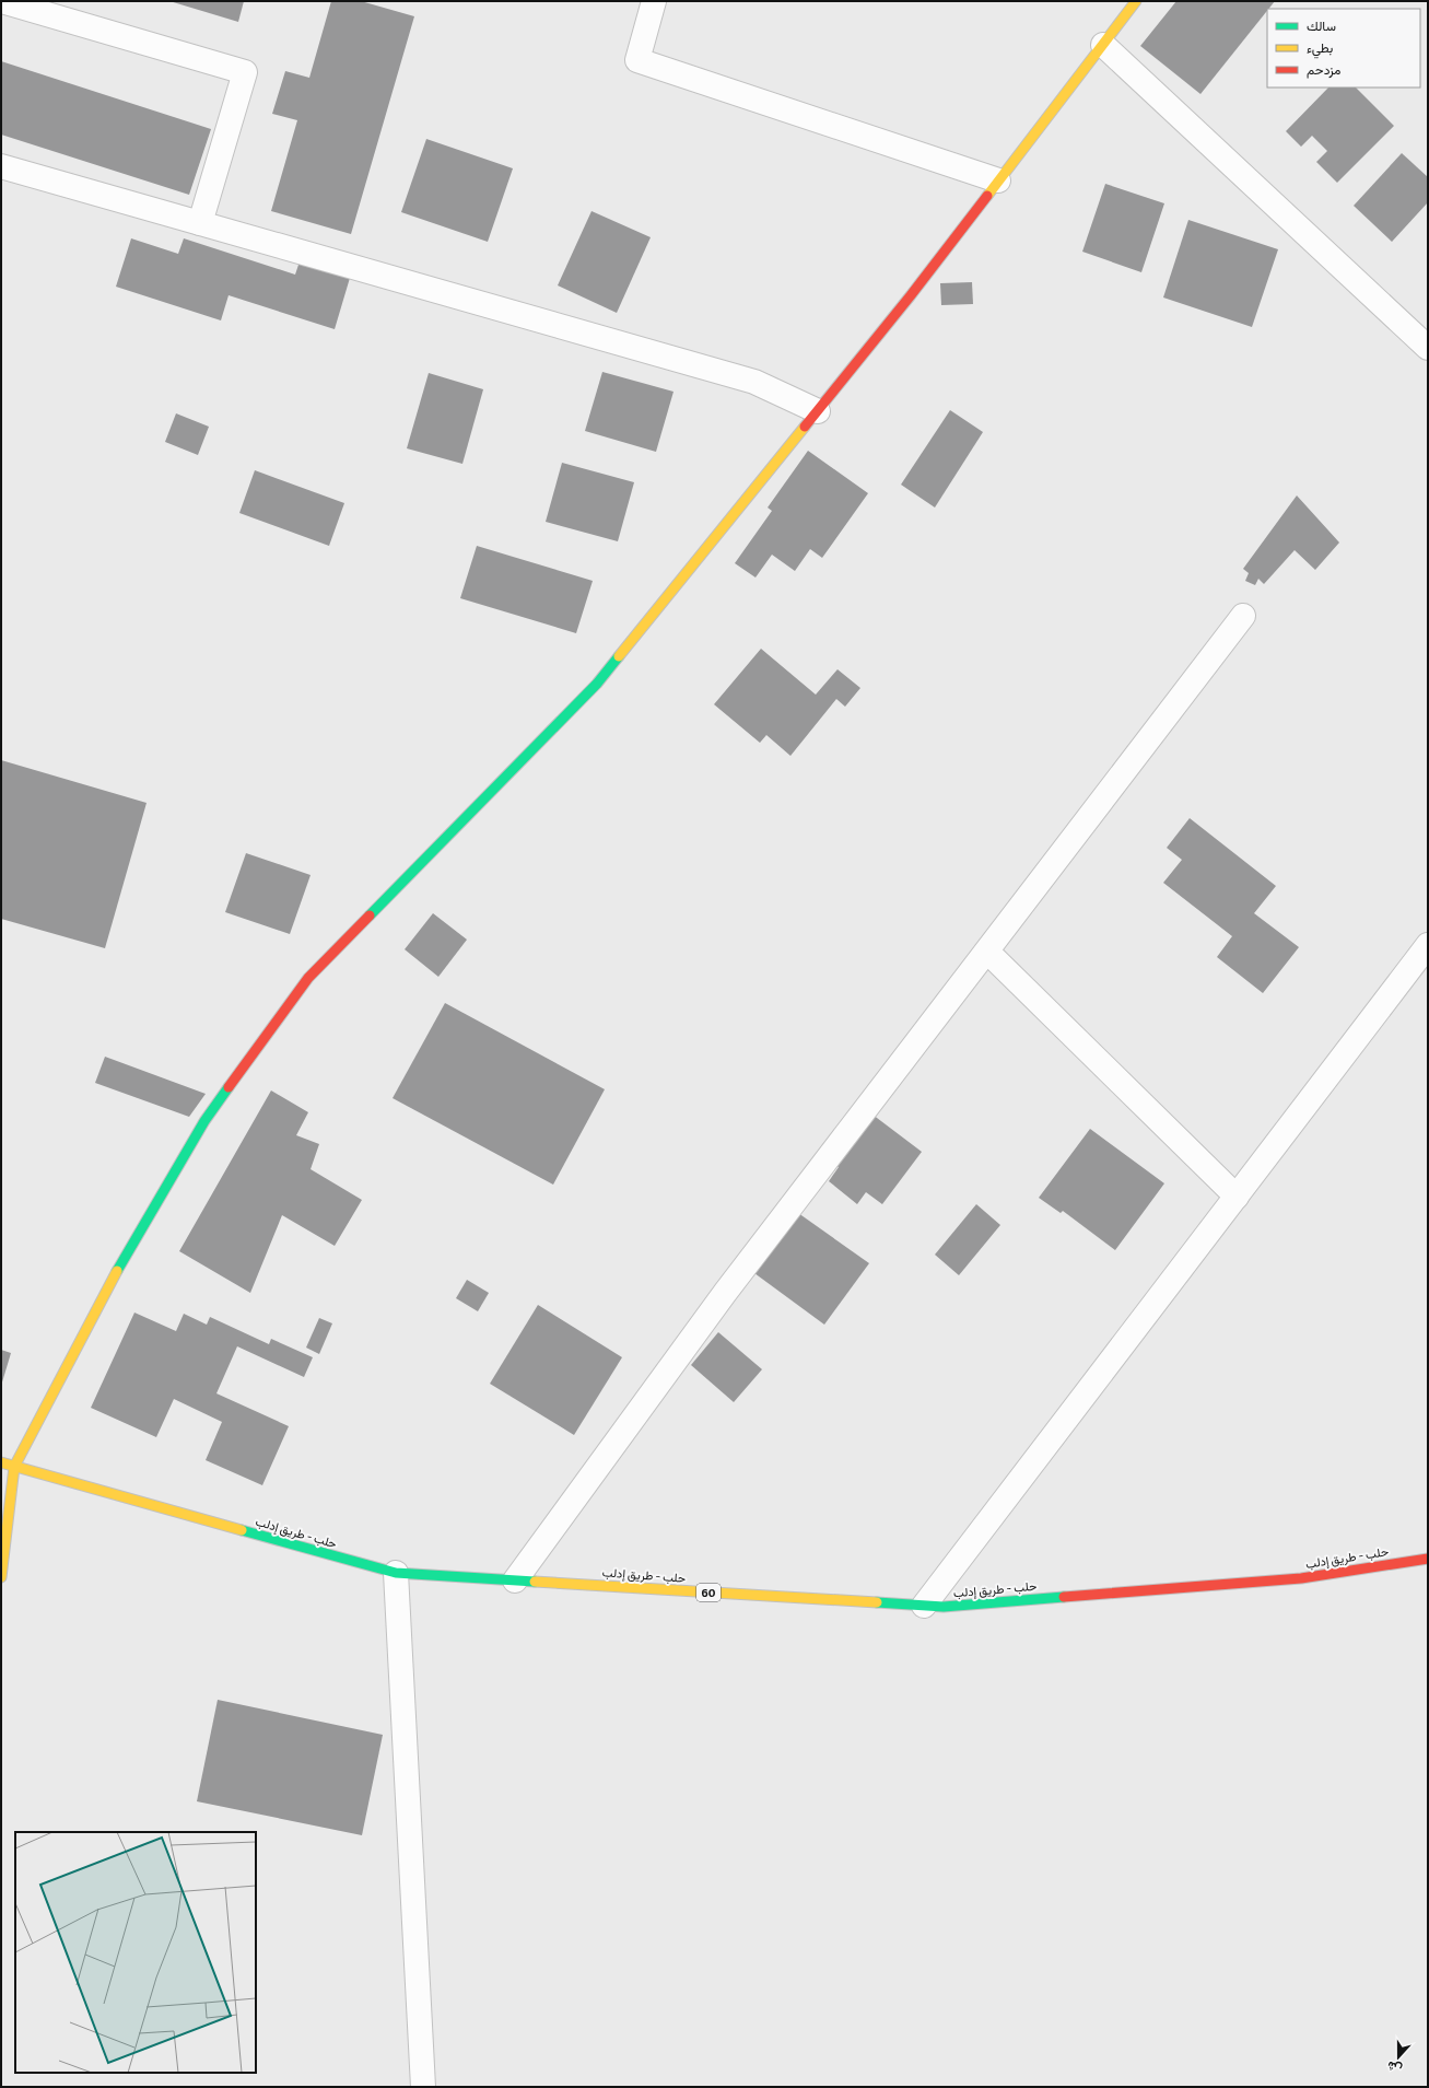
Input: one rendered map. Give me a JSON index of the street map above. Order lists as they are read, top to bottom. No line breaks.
{"streets":{"main road":["حلب - طريق إدلب","60"]},"legend":["سالك","بطيء","مزدحم"],"north":"bottom"}
